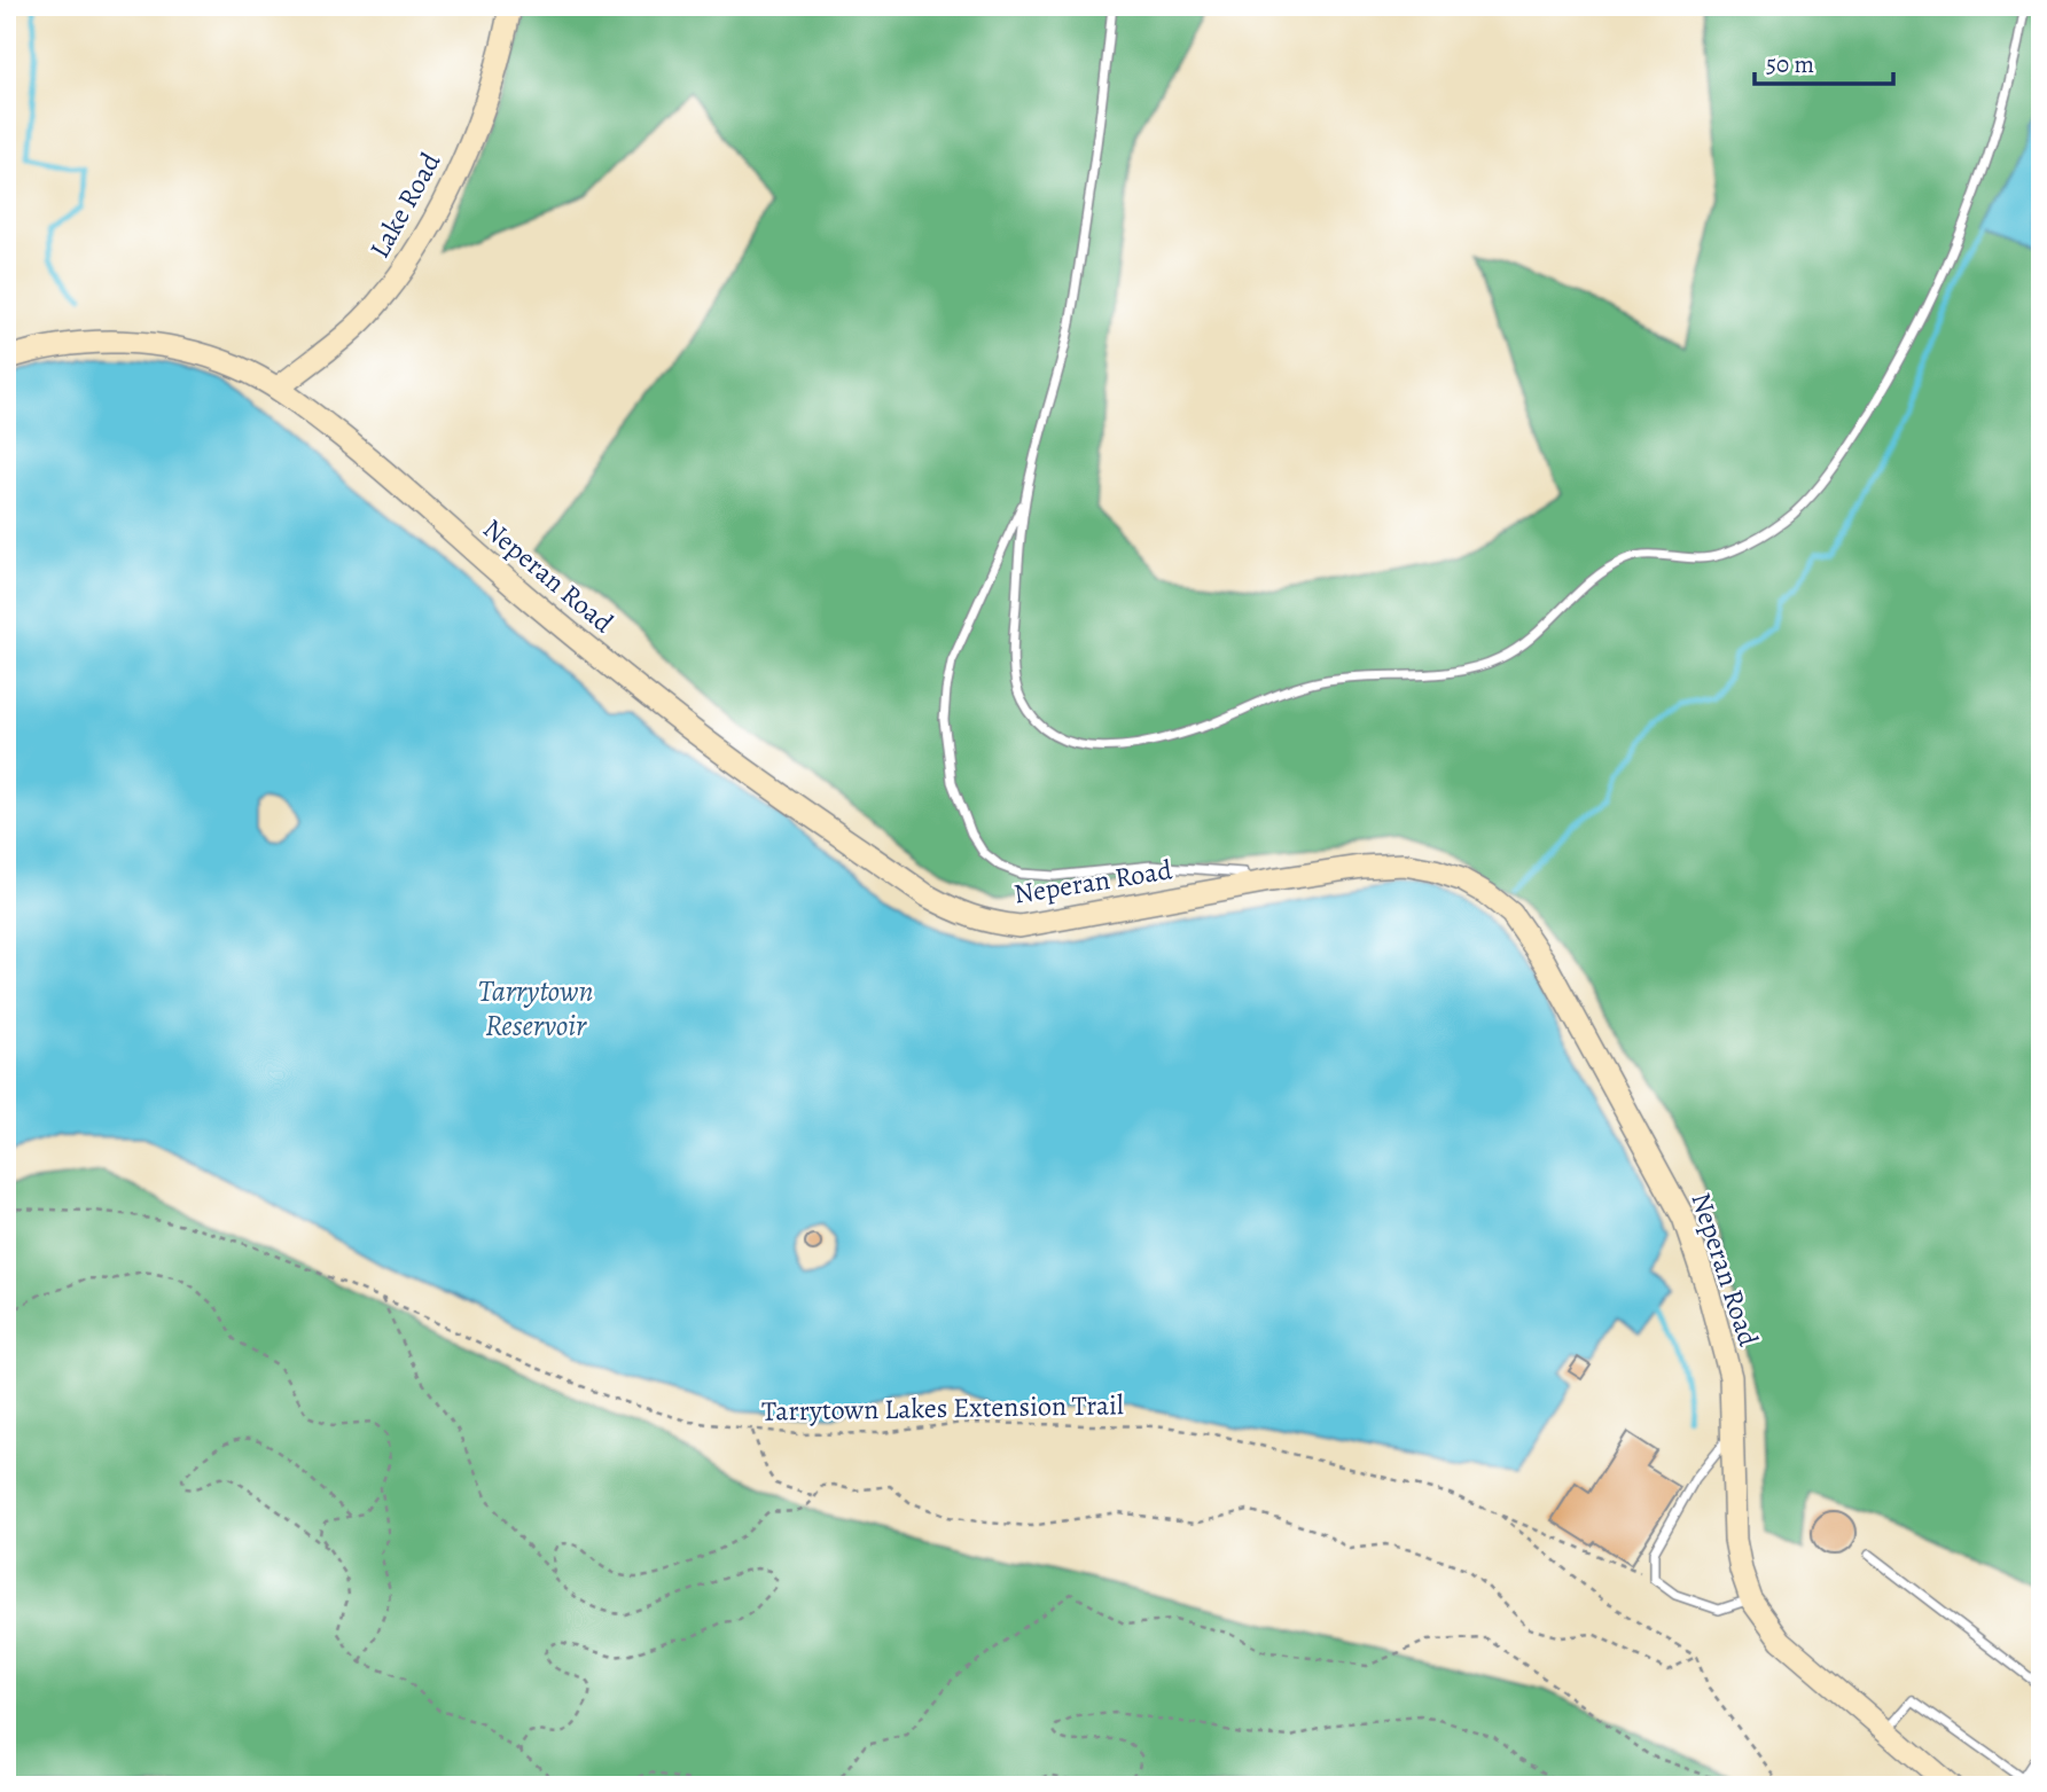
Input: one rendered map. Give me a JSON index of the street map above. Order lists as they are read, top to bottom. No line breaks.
{"streets":{"street":["Lake Road","Neperan Road"],"path":["Tarrytown Lakes Extension Trail"]},"crossings":[["Lake Road","Neperan Road"]],"water":["Tarrytown Reservoir"],"scale_bar":"50 m"}
